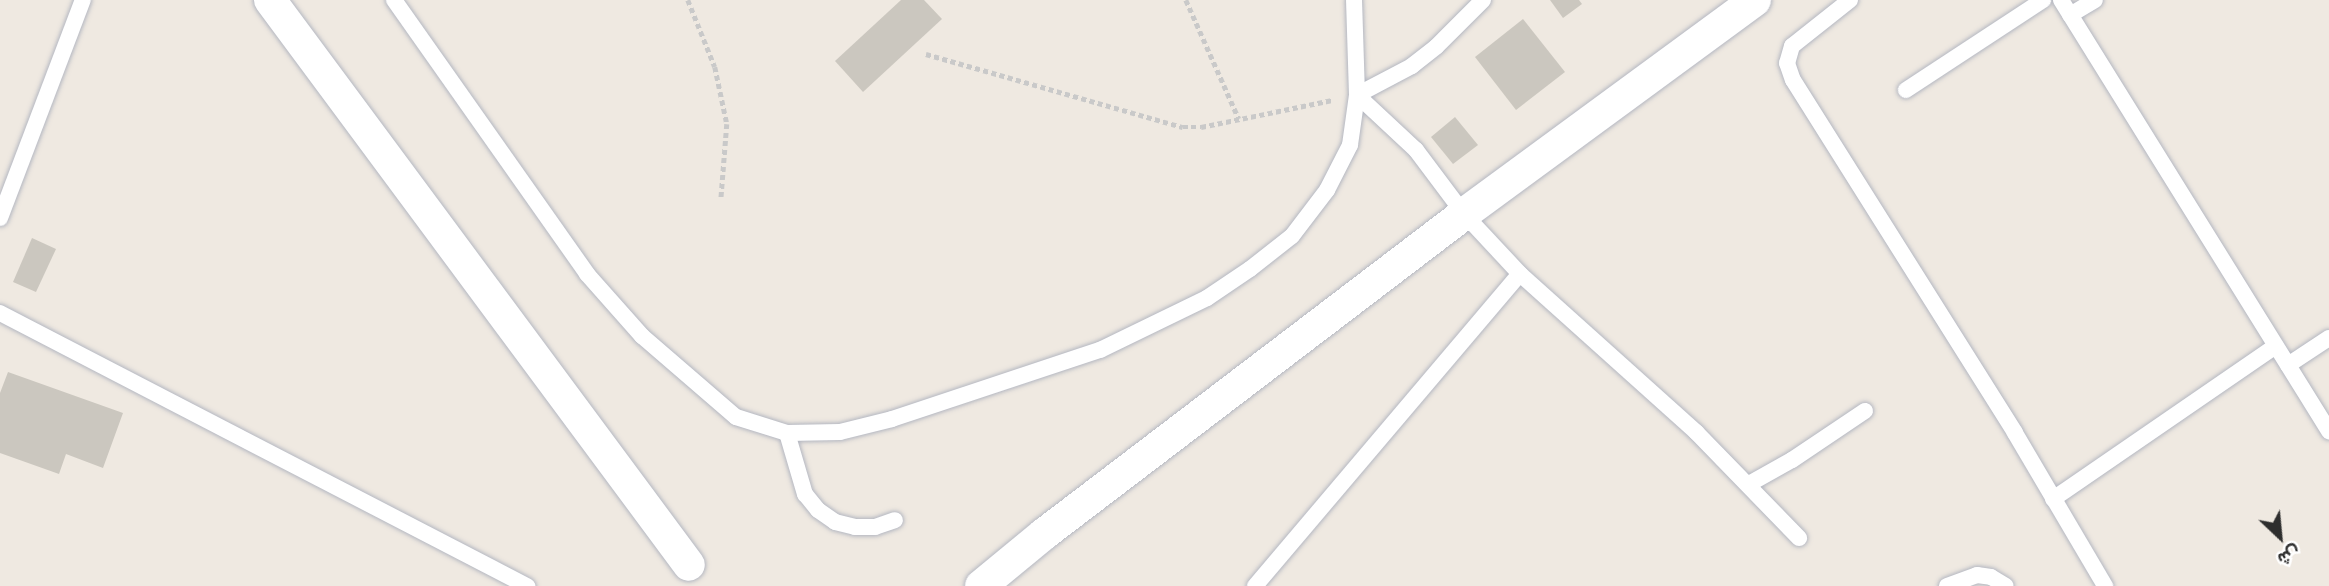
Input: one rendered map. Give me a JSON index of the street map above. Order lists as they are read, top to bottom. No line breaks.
{"north":"bottom right"}
